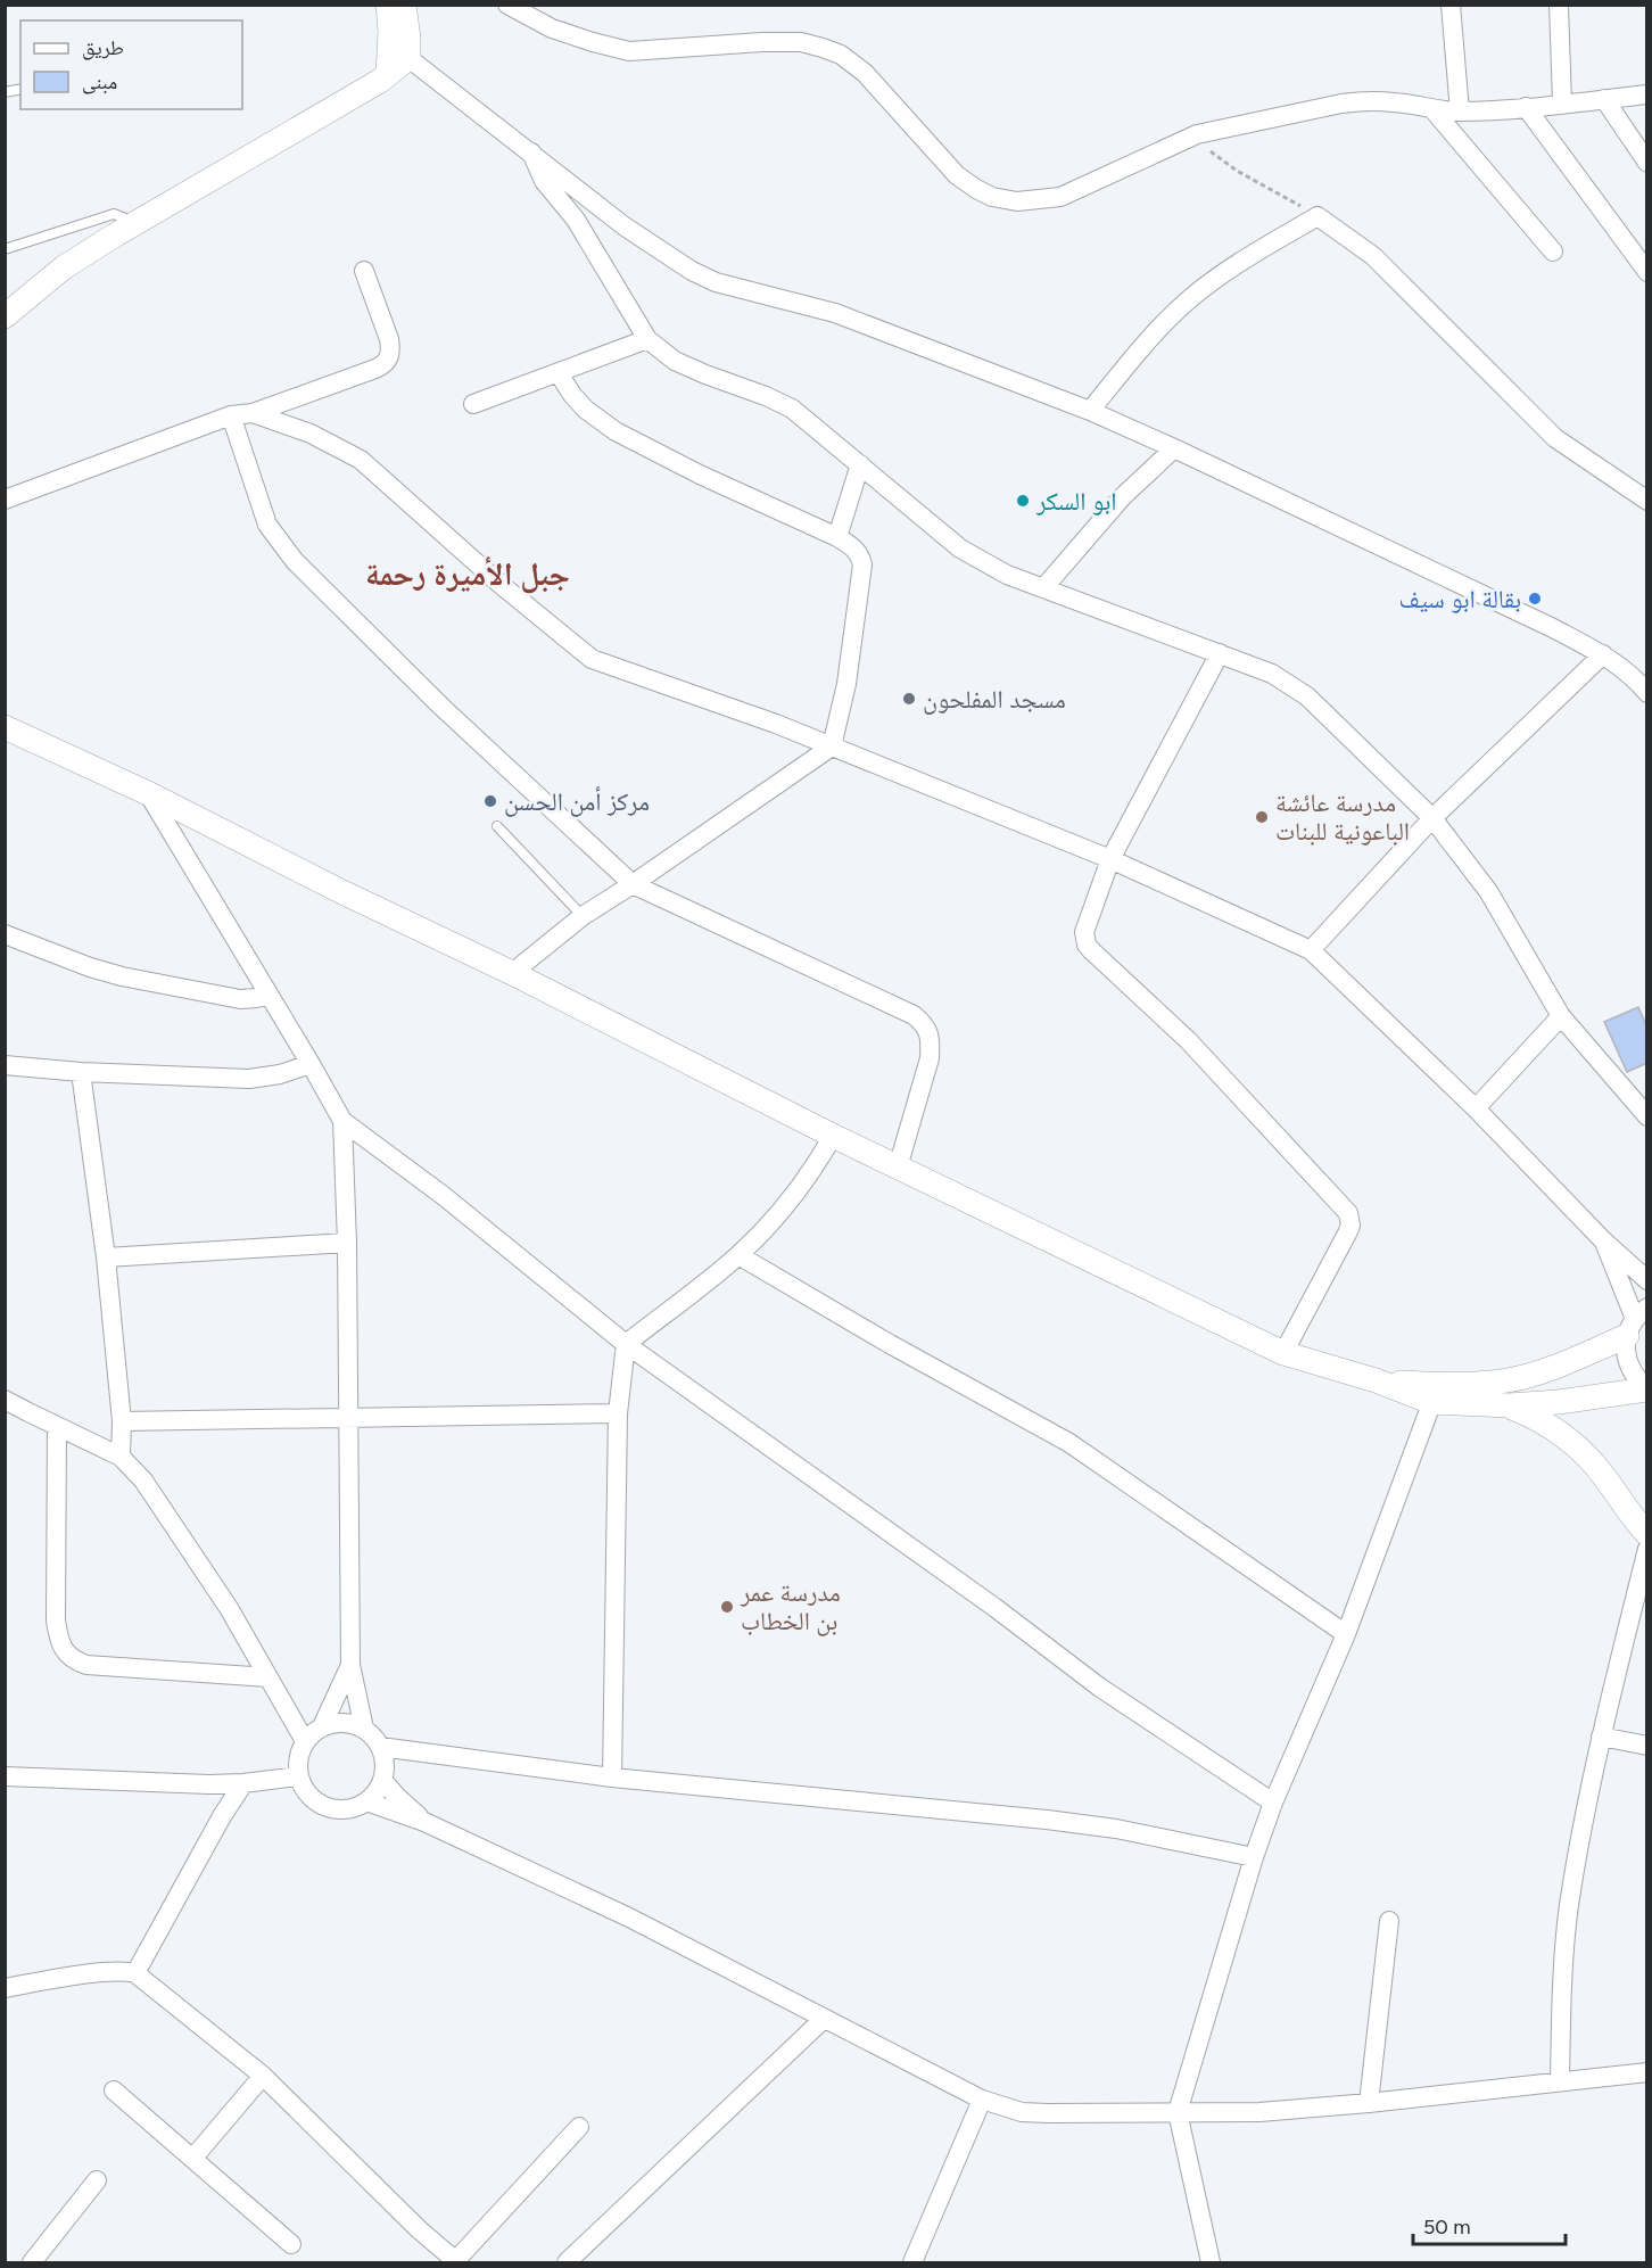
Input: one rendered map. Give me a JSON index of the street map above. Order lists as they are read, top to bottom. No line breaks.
{"districts":["جبل الأميرة رحمة"],"places":["ابو السكر","بقالة ابو سيف","مسجد المفلحون","مركز أمن الحسن","مدرسة عائشة الباعونية للبنات","مدرسة عمر بن الخطاب"],"legend":["طريق","مبنى"],"scale_bar":"50 m"}
